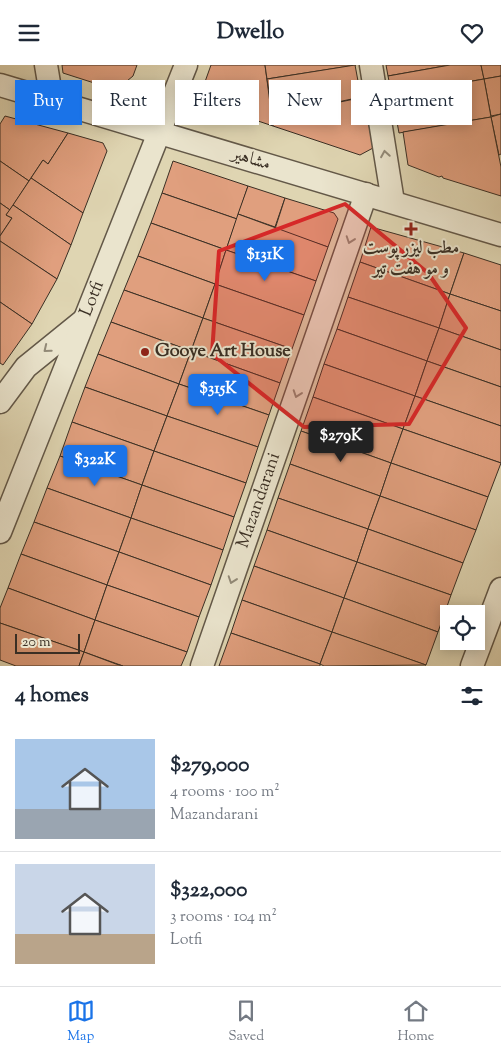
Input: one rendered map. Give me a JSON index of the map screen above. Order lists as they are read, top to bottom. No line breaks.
{"streets":{"street":["مشاهیر","Lotfi","Mazandarani"]},"crossings":[["مشاهیر","Lotfi"],["مشاهیر","Mazandarani"]],"one_way":["Mazandarani"],"places":{"health":["مطب لیزر پوست و مو هفت تیر"],"other":["Gooye Art House"]},"scale_bar":"20 m","page":{"header":"Dwello","chip":["Buy","Rent","Filters","New","Apartment"],"price":["$131K","$315K","$279K","$322K"],"scale":"20 m","heading":"4 homes","list":[{"name":"$279,000","note":"4 rooms · 100 m² · Mazandarani"},{"name":"$322,000","note":"3 rooms · 104 m² · Lotfi"}],"tabs":["Map","Saved","Home"]}}
